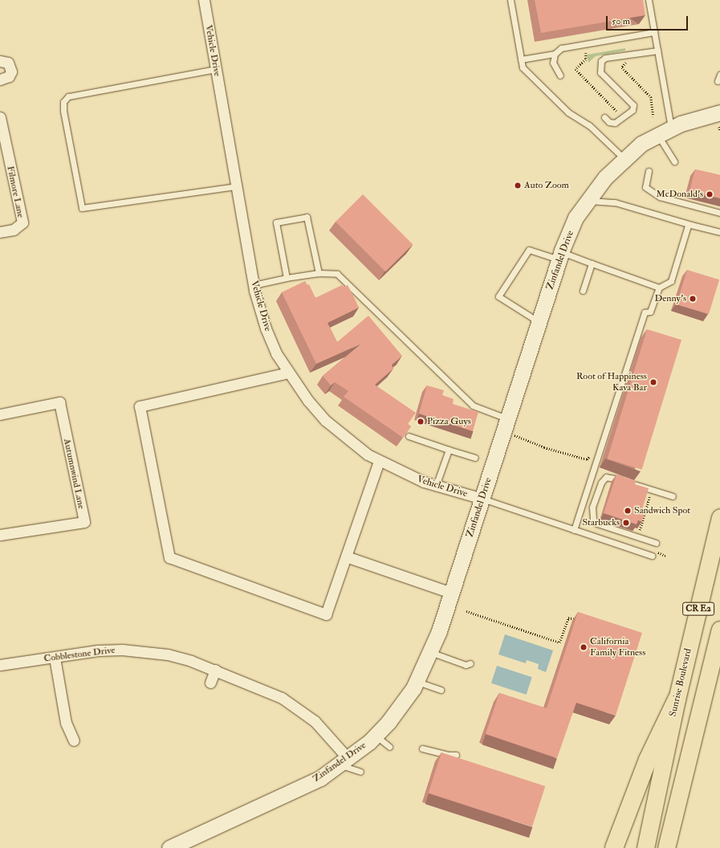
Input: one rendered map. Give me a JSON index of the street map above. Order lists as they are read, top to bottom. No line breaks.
{"streets":{"main road":["CR E2","Sunrise Boulevard"],"street":["Vehicle Drive","Filmore Lane","Zinfandel Drive","Autumnwind Lane","Cobblestone Drive"]},"crossings":[["Vehicle Drive","Zinfandel Drive"],["Zinfandel Drive","Cobblestone Drive"]],"places":["Auto Zoom","McDonald's","Denny's","Root of Happiness Kava Bar","Pizza Guys","Sandwich Spot","Starbucks","California Family Fitness"],"scale_bar":"50 m"}
